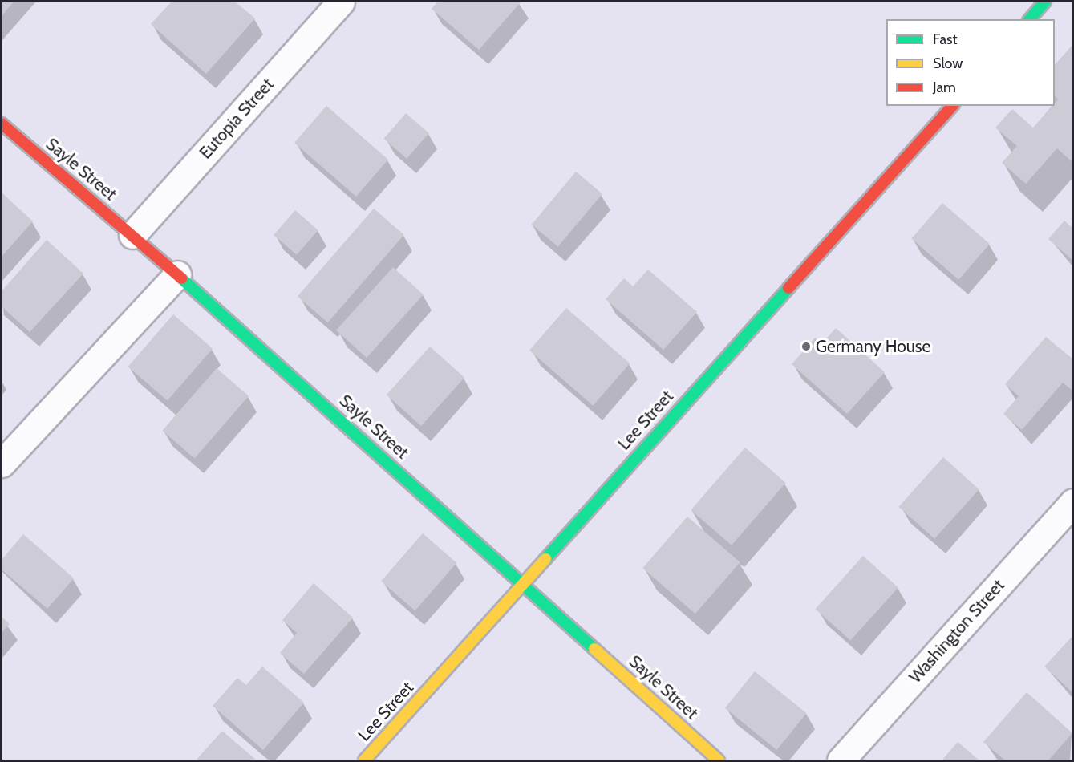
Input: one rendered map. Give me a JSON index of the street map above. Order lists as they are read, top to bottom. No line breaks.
{"streets":{"street":["Eutopia Street","Sayle Street","Lee Street","Washington Street"]},"crossings":[["Eutopia Street","Sayle Street"],["Sayle Street","Lee Street"]],"places":["Germany House"],"legend":["Fast","Slow","Jam"]}
